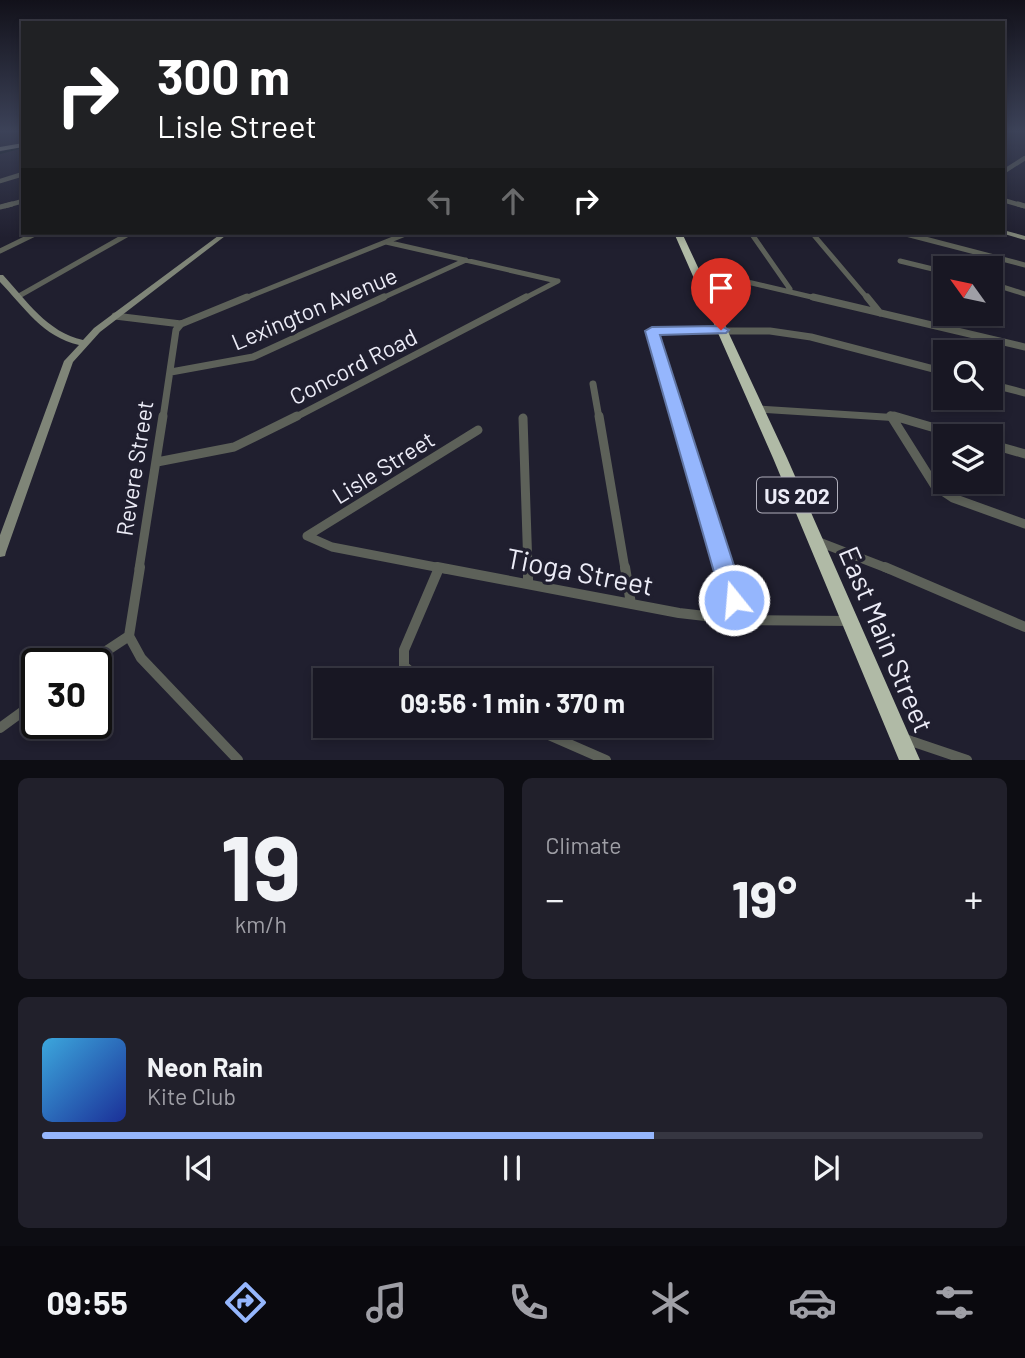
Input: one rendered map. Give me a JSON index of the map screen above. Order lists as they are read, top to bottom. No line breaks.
{"streets":{"highway":["US 202","East Main Street"],"street":["Lexington Avenue","Concord Road","Lisle Street","Revere Street","Tioga Street"]},"crossings":[["Lexington Avenue","Concord Road"],["Lexington Avenue","Revere Street"],["Concord Road","Revere Street"],["Lisle Street","Tioga Street"],["Tioga Street","East Main Street"]],"north":"top left","page":{"turn":["300 m","Lisle Street"],"limit":"30","trip":"09:56 · 1 min · 370 m","tile":[["19","km/h"],"Climate"],"heat":["−","19°","+"],"song":["Neon Rain","Kite Club"],"tabs":"09:55"}}
